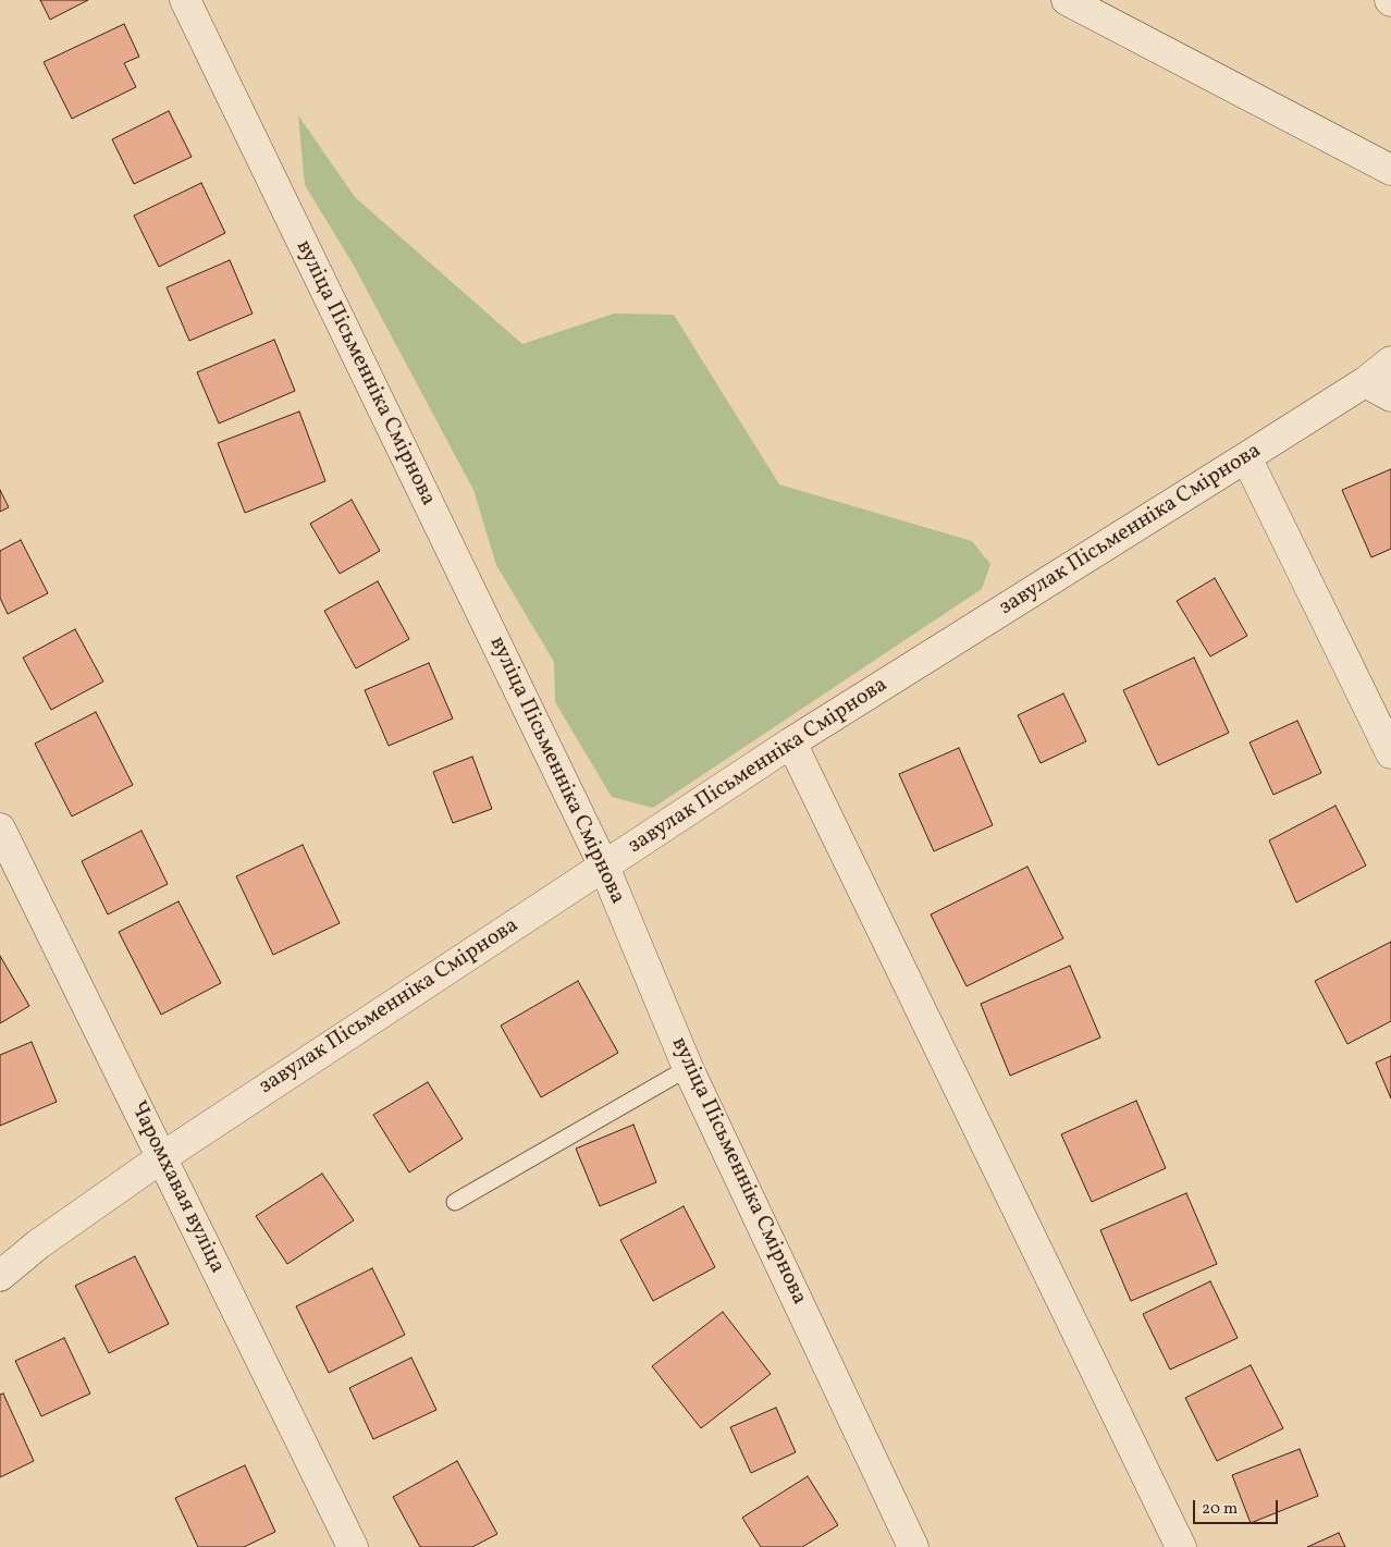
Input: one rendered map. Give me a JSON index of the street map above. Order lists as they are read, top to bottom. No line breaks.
{"streets":{"street":["вуліца Пісьменніка Смірнова","завулак Пісьменніка Смірнова","Чаромхавая вуліца"]},"crossings":[["вуліца Пісьменніка Смірнова","завулак Пісьменніка Смірнова"],["завулак Пісьменніка Смірнова","Чаромхавая вуліца"]],"scale_bar":"20 m"}
